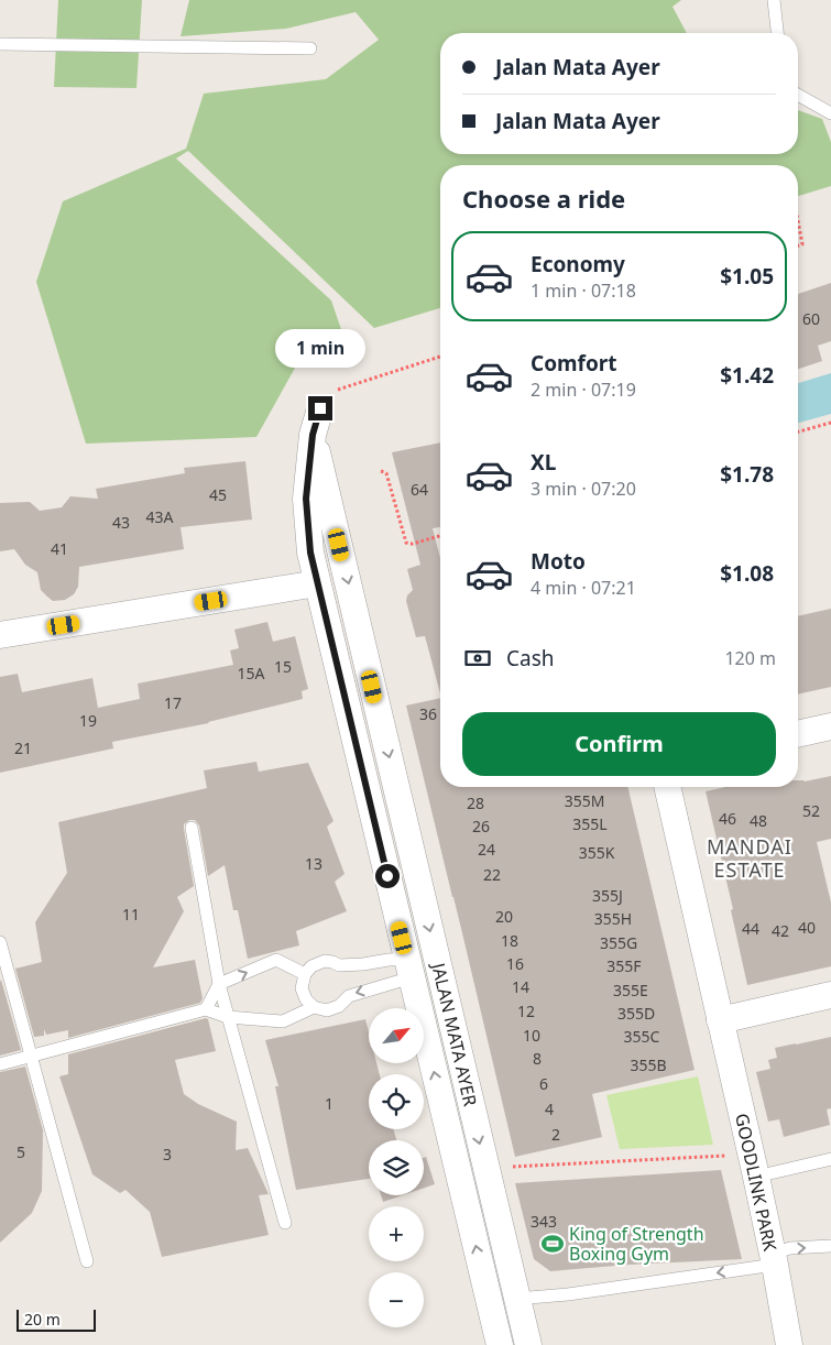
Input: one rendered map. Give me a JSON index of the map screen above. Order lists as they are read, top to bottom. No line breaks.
{"streets":{"street":["JALAN MATA AYER","GOODLINK PARK"]},"districts":["MANDAI ESTATE"],"places":{"sports":["King of Strength Boxing Gym"]},"house_numbers":["60","64","45","43A","43","41","15","15A","17","36","19","21","355M","28","52","46","48","355L","26","24","355K","13","22","355J","11","20","355H","40","44","42","18","355G","16","355F","14","355E","12","355D","10","355C","8","355B","6","1","4","2","5","3","343"],"scale_bar":"20 m","north":"top right","page":{"banner":["Jalan Mata Ayer","Jalan Mata Ayer"],"heading":"Choose a ride","list":[{"name":"Economy","note":"1 min · 07:18","value":"$1.05"},{"name":"Comfort","note":"2 min · 07:19","value":"$1.42"},{"name":"XL","note":"3 min · 07:20","value":"$1.78"},{"name":"Moto","note":"4 min · 07:21","value":"$1.08"}],"bubble":"1 min","pay":["Cash","120 m"],"buttons":"Confirm","map_buttons":["+","−"],"scale":"20 m"}}
